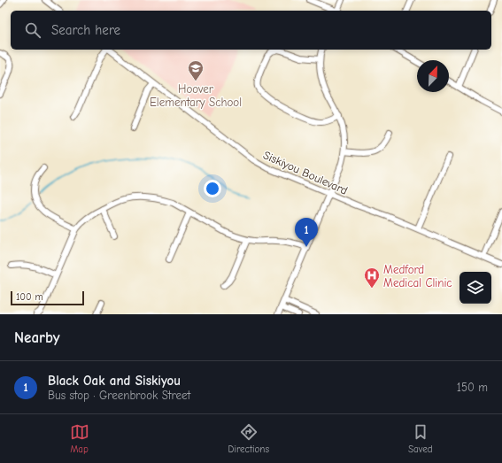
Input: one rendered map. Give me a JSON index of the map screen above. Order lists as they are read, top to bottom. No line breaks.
{"streets":{"street":["Siskiyou Boulevard"]},"places":{"school or university":["Hoover Elementary School"],"hospital":["Medford Medical Clinic"]},"scale_bar":"100 m","north":"top right","page":{"search":"Search here","pins":"1","scale":"100 m","heading":"Nearby","list":[{"mark":"1","name":"Black Oak and Siskiyou","note":"Bus stop · Greenbrook Street","value":"150 m"}],"nav":["Map","Directions","Saved"]}}
